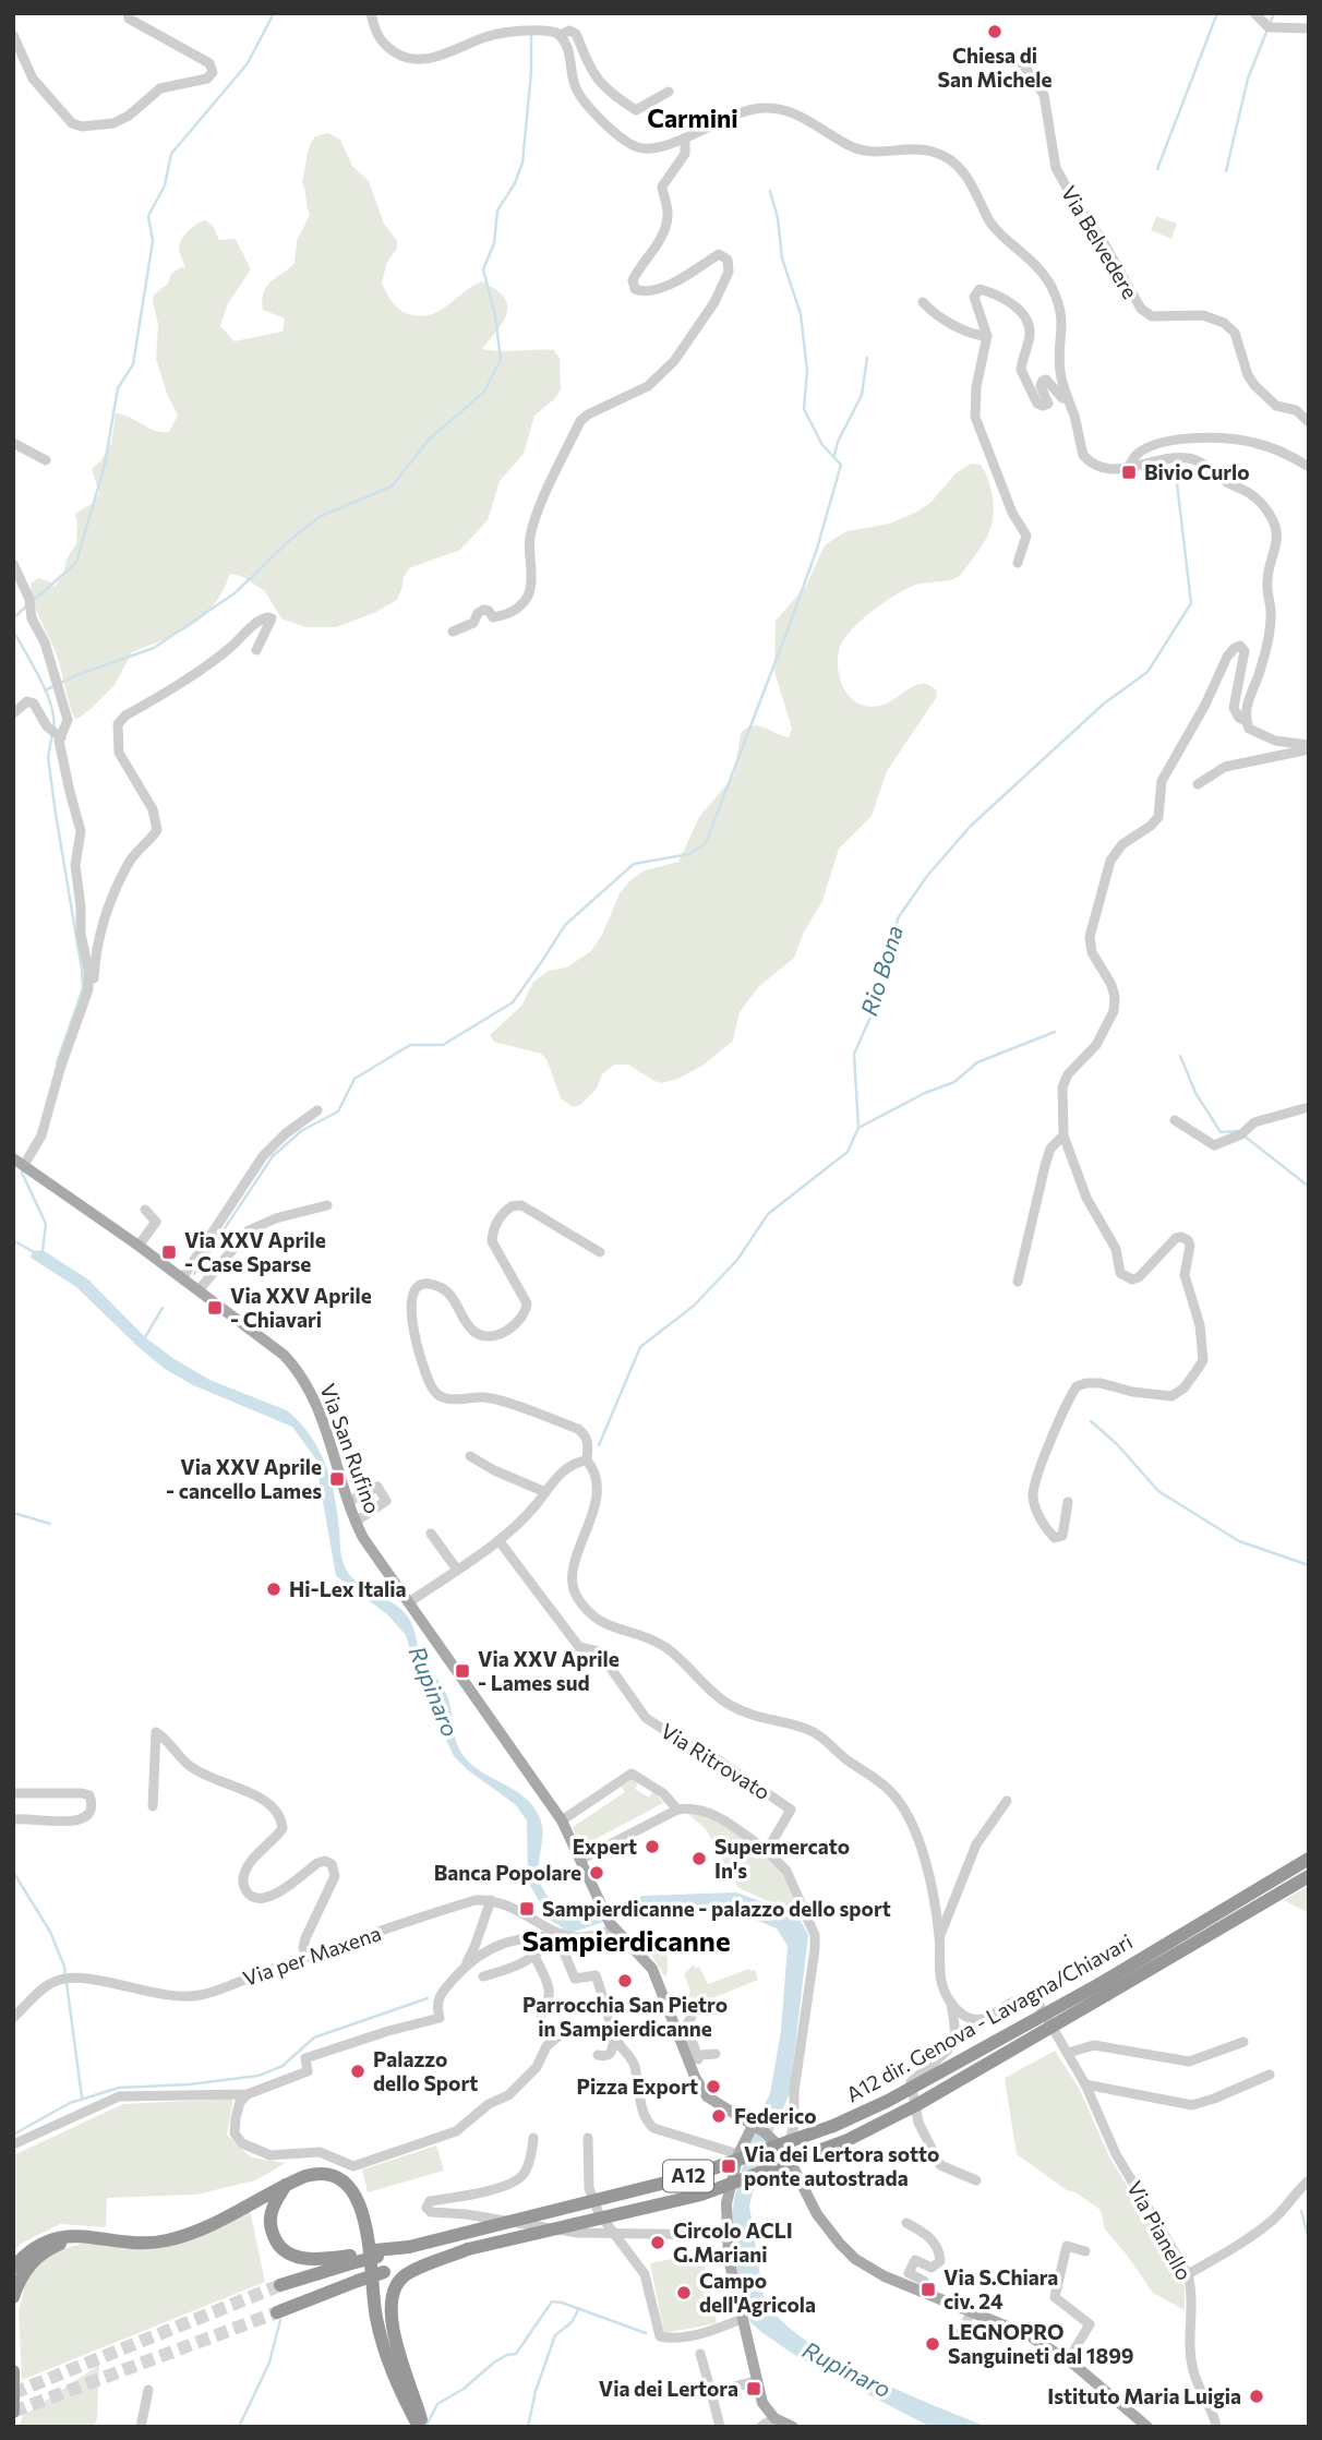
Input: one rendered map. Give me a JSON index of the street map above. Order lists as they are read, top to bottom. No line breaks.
{"streets":{"highway":["A12 dir. Genova - Lavagna/Chiavari","A12"],"main road":["Via San Rufino"],"street":["Via Belvedere","Via Ritrovato","Via per Maxena","Via Pianello"]},"crossings":[["A12 dir. Genova - Lavagna/Chiavari","A12"]],"districts":["Carmini","Sampierdicanne"],"water":["Rio Bona","Rupinaro"],"places":{"other":["Chiesa di San Michele","Hi-Lex Italia","Expert","Supermercato In's","Banca Popolare","Parrocchia San Pietro in Sampierdicanne","Palazzo dello Sport","Pizza Export","Federico","Circolo ACLI G.Mariani","Campo dell'Agricola","LEGNOPRO Sanguineti dal 1899","Istituto Maria Luigia"],"transit":["Bivio Curlo","Via XXV Aprile - Case Sparse","Via XXV Aprile - Chiavari","Via XXV Aprile - cancello Lames","Via XXV Aprile - Lames sud","Sampierdicanne - palazzo dello sport","Via dei Lertora sotto ponte autostrada","Via S.Chiara civ. 24","Via dei Lertora"]}}
